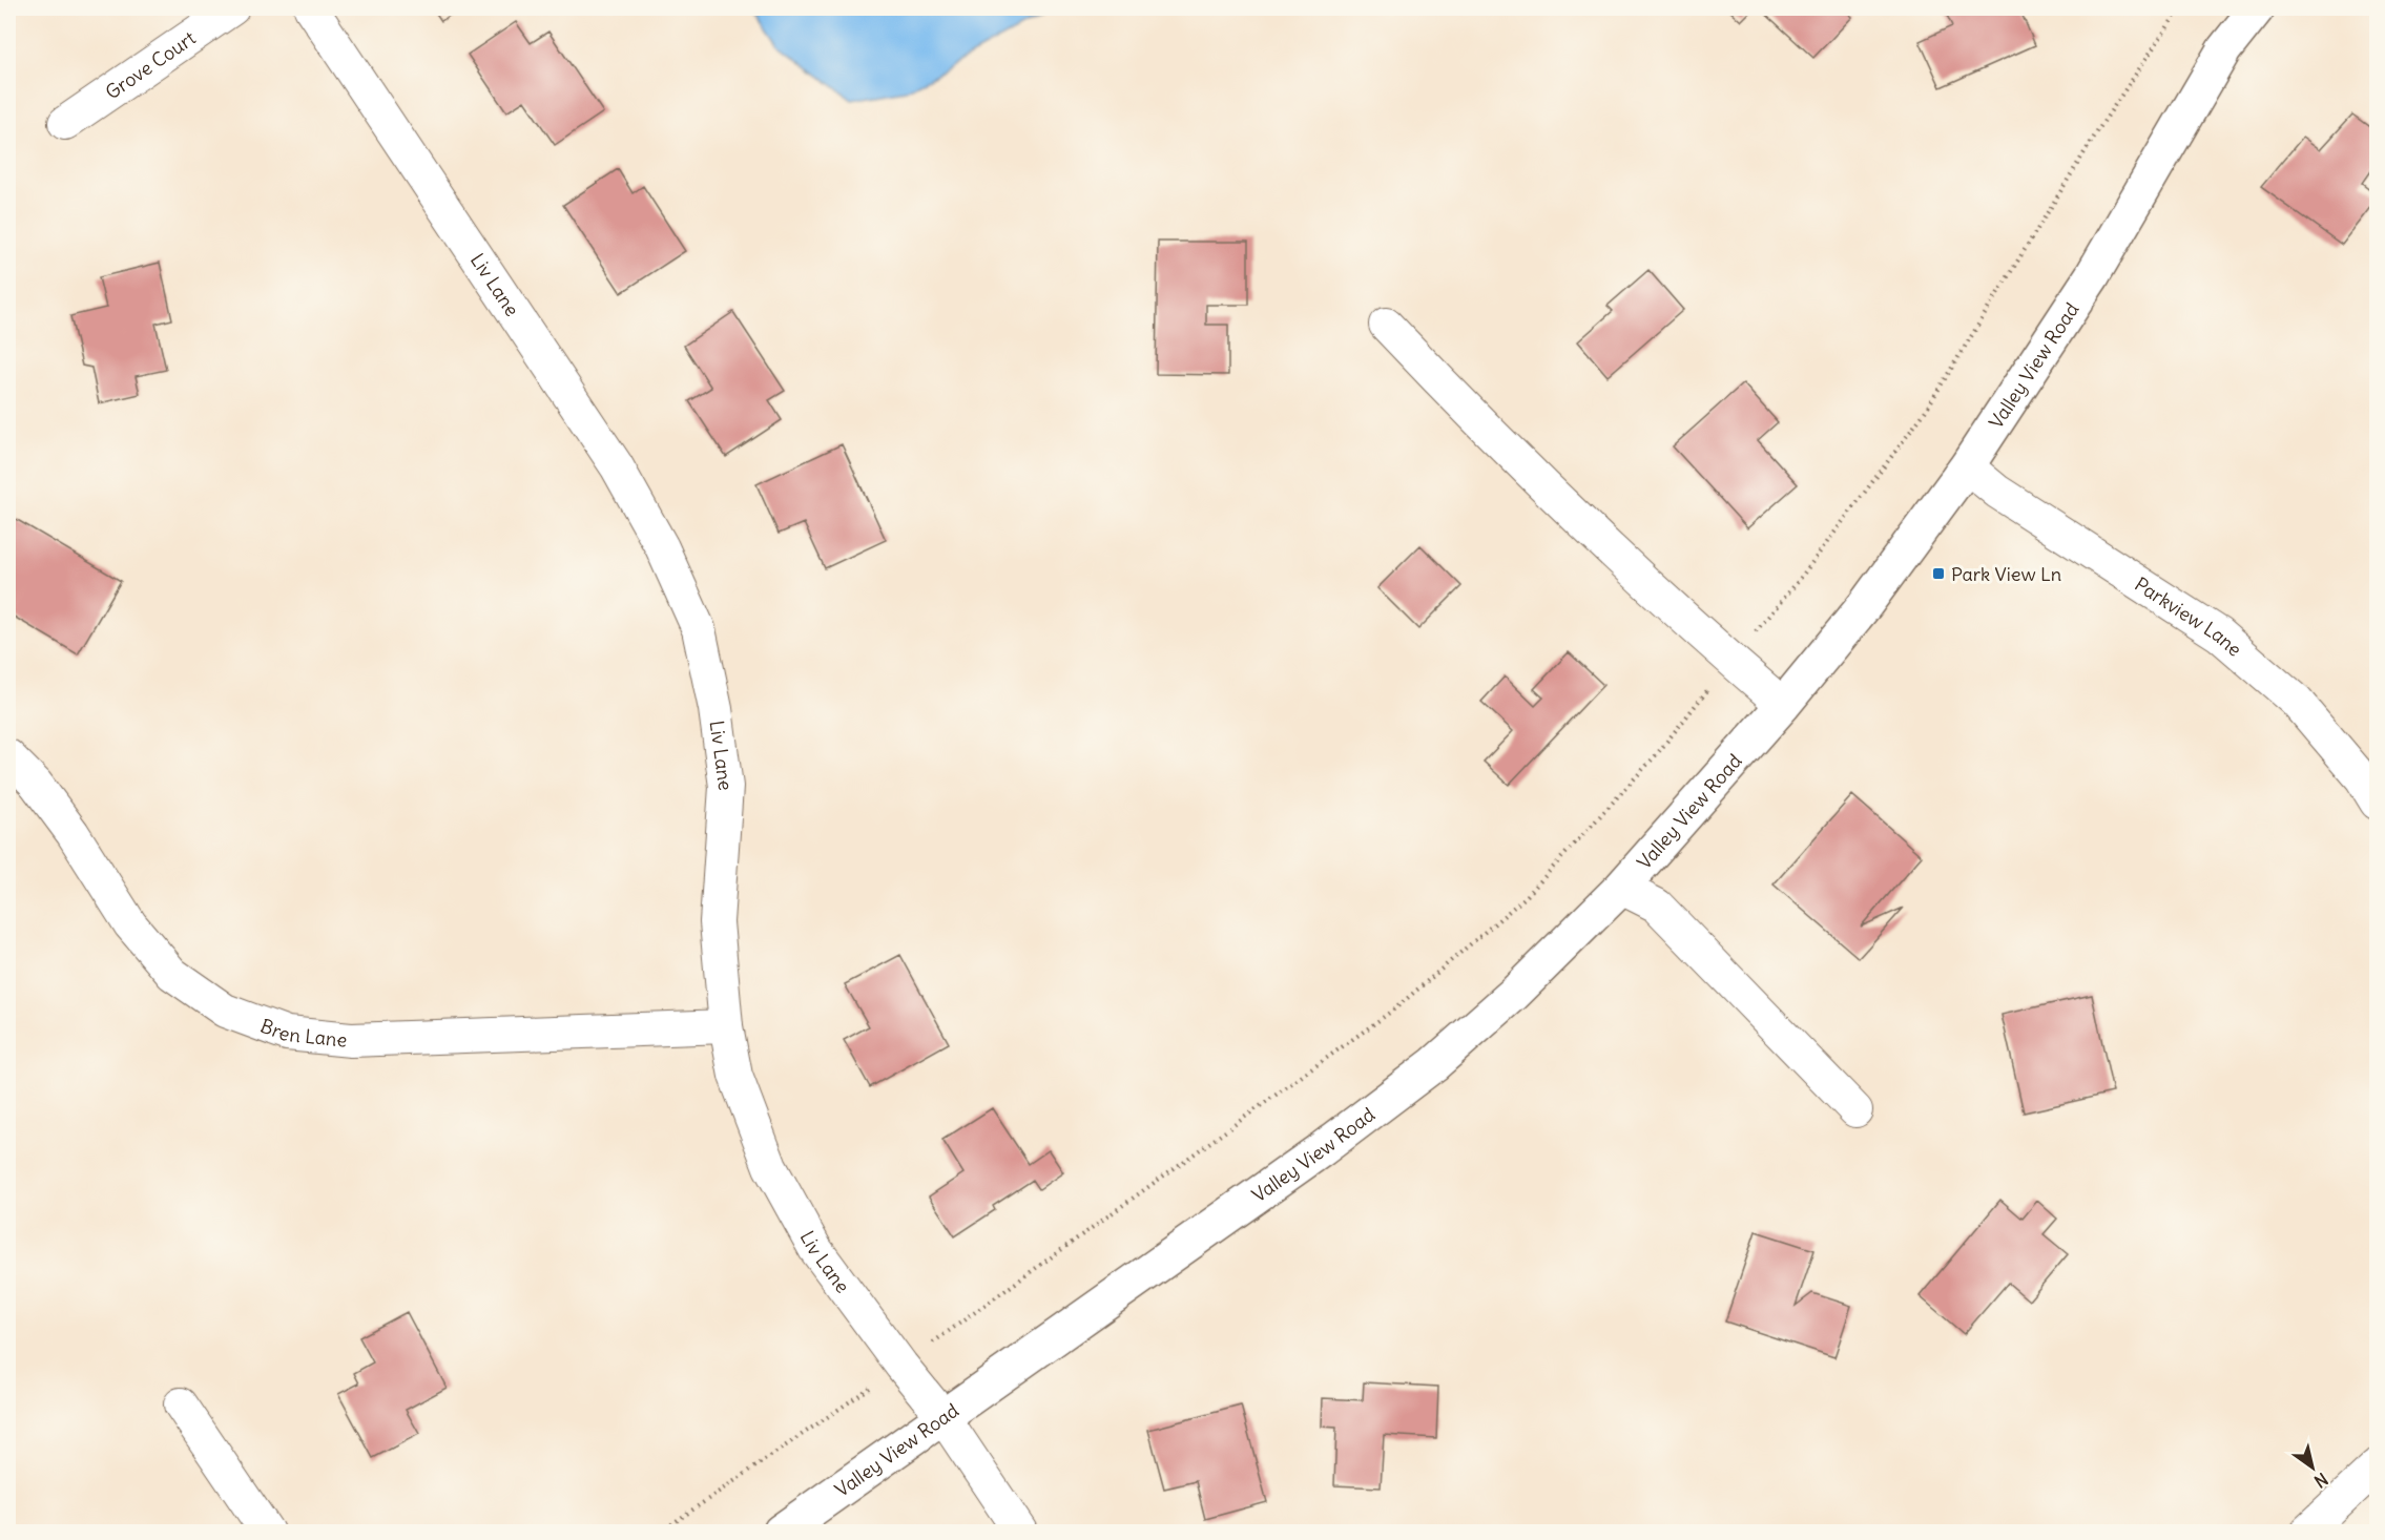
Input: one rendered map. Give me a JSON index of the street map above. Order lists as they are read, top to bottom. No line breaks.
{"streets":{"street":["Grove Court","Liv Lane","Valley View Road","Parkview Lane","Bren Lane"]},"crossings":[["Liv Lane","Valley View Road"],["Liv Lane","Bren Lane"],["Valley View Road","Parkview Lane"]],"places":{"transit":["Park View Ln"]},"north":"bottom right"}
